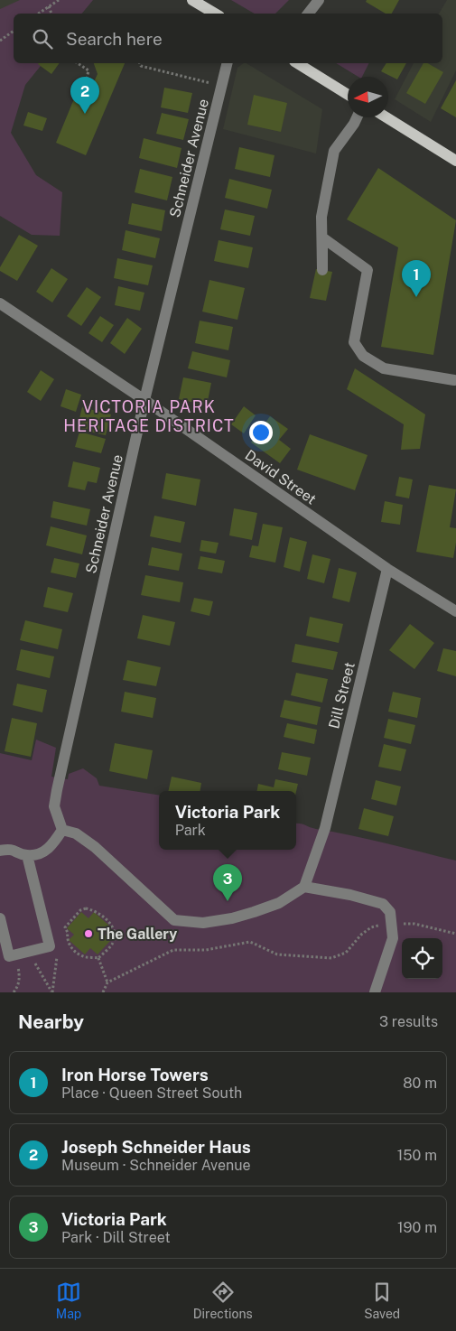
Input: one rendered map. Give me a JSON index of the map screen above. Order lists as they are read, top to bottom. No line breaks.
{"streets":{"street":["Schneider Avenue","David Street","Dill Street"]},"crossings":[["Schneider Avenue","David Street"],["David Street","Dill Street"]],"districts":["VICTORIA PARK HERITAGE DISTRICT"],"places":["The Gallery"],"north":"left","page":{"search":"Search here","pins":["2","1","3"],"popup":["Victoria Park","Park"],"heading":["Nearby","3 results"],"list":[{"mark":"1","name":"Iron Horse Towers","note":"Place · Queen Street South","value":"80 m"},{"mark":"2","name":"Joseph Schneider Haus","note":"Museum · Schneider Avenue","value":"150 m"},{"mark":"3","name":"Victoria Park","note":"Park · Dill Street","value":"190 m"}],"nav":["Map","Directions","Saved"]}}
